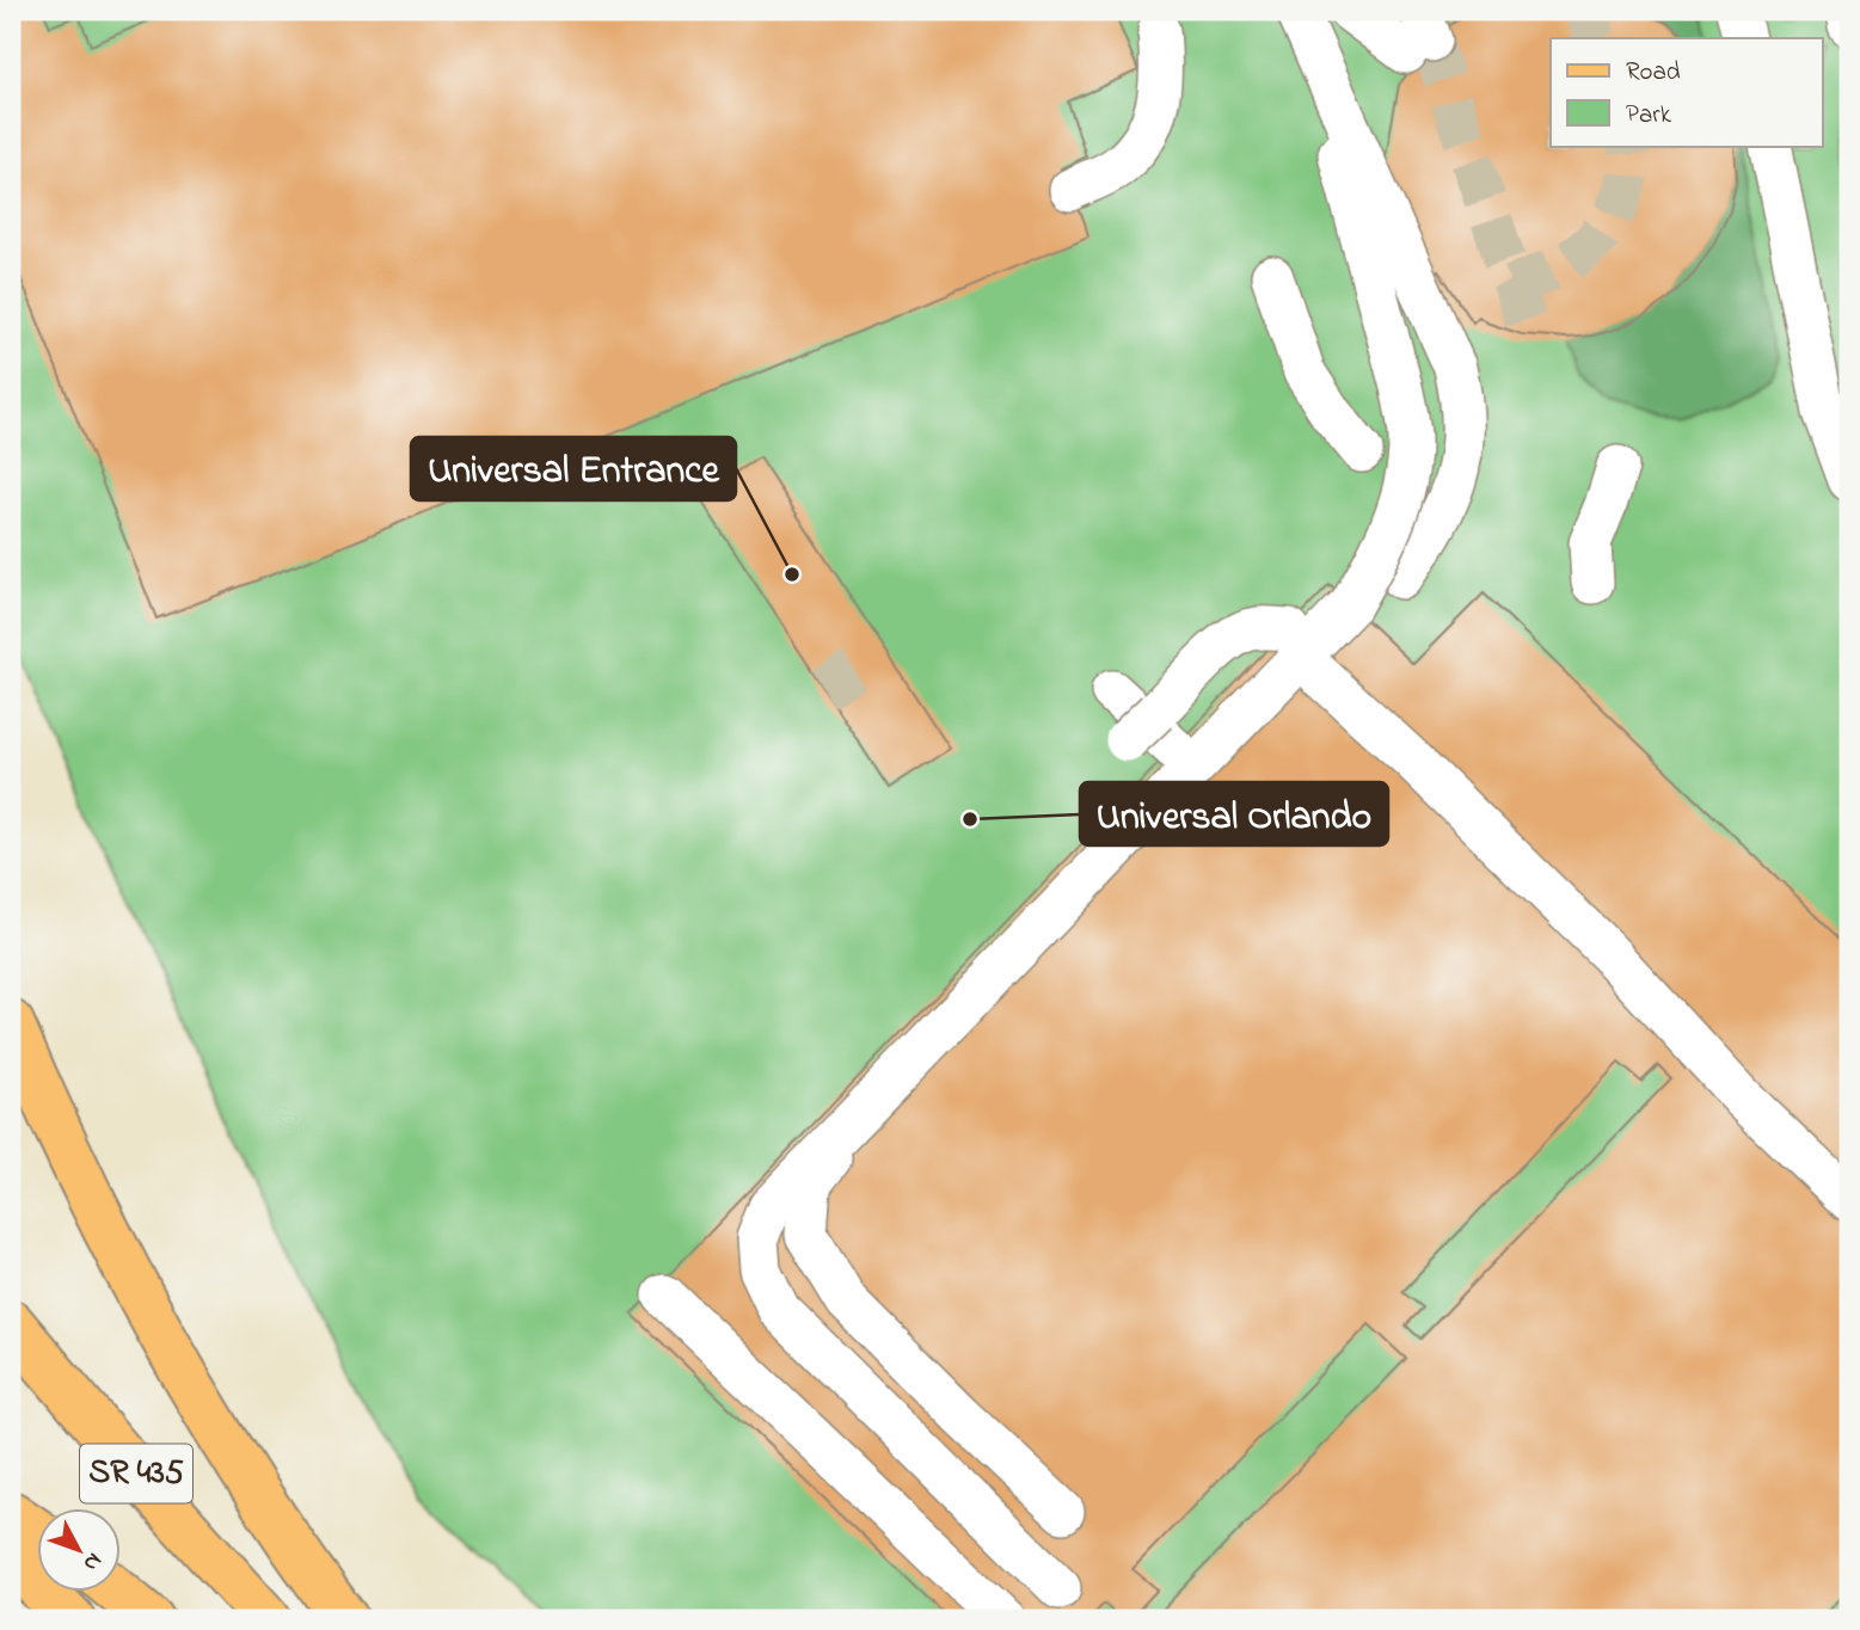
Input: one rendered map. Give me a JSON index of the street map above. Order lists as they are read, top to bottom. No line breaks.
{"streets":{"main road":["SR 435"]},"places":["Universal Entrance","Universal Orlando"],"legend":["Road","Park"],"north":"bottom right"}
